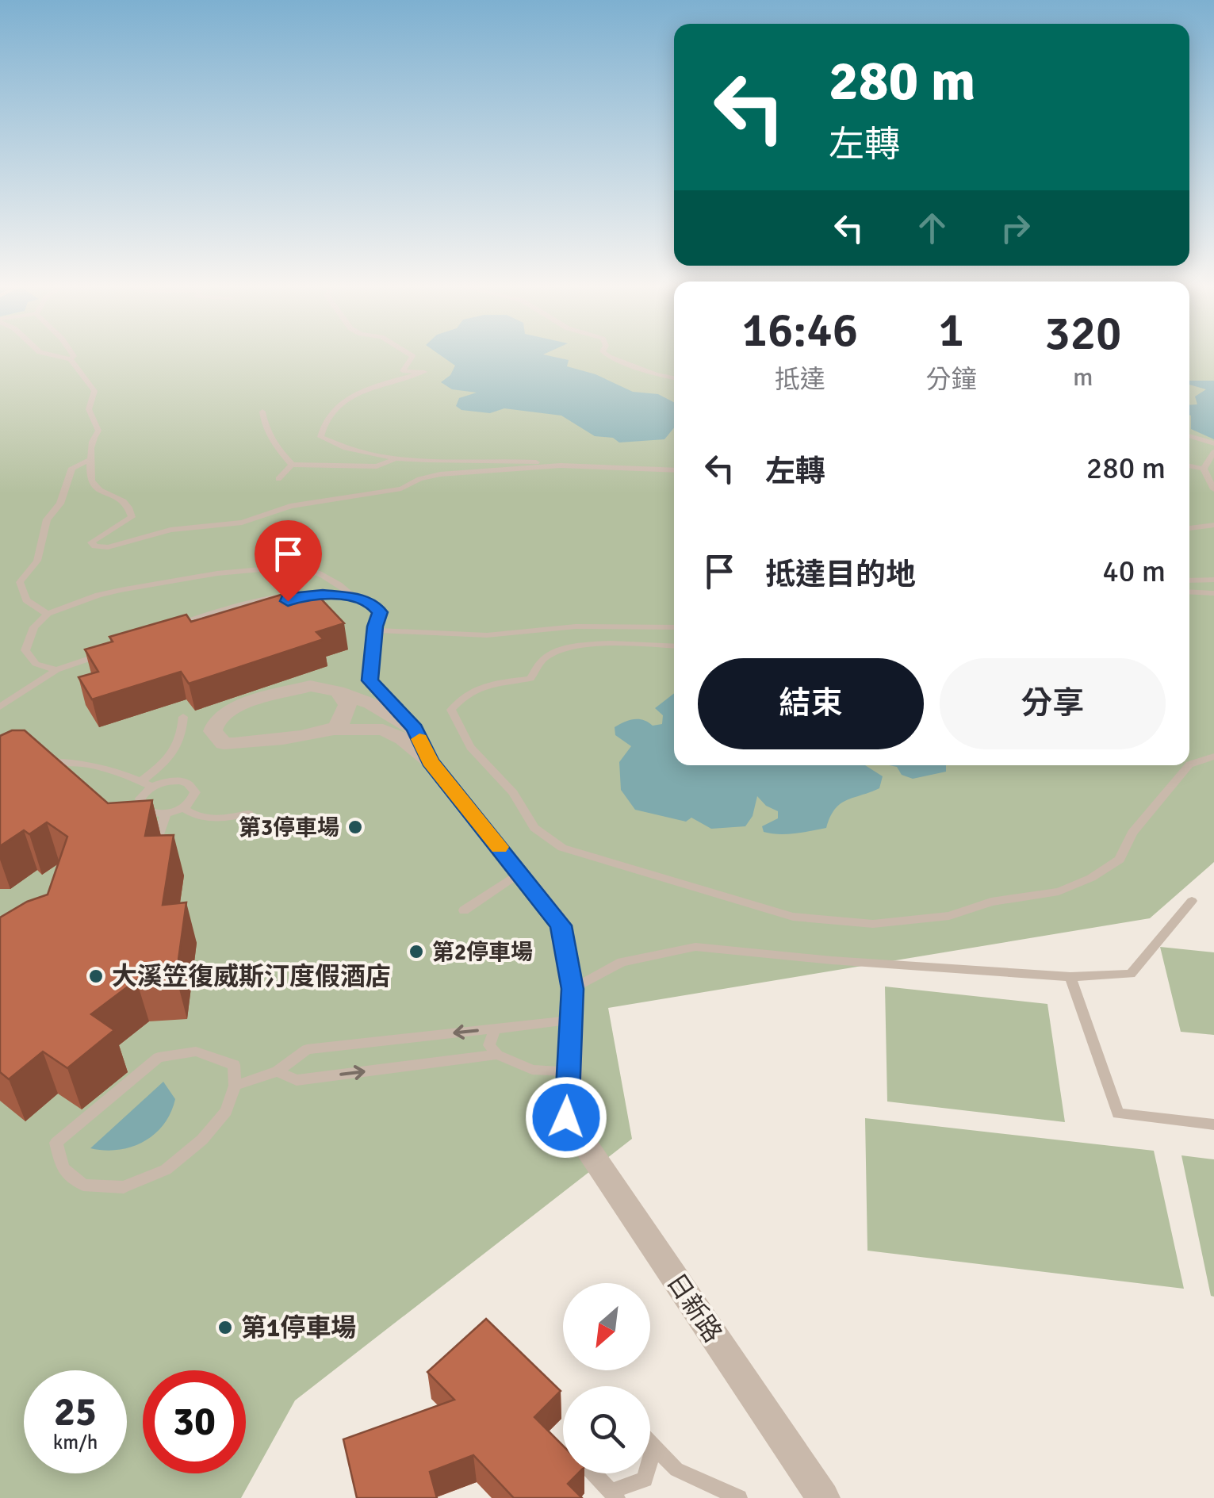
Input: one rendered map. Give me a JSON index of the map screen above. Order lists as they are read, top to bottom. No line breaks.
{"streets":{"street":["日新路"]},"places":["第3停車場","第2停車場","大溪笠復威斯汀度假酒店","第1停車場"],"north":"bottom left","page":{"turn":["280 m","左轉"],"eta":["16:46","抵達","1","分鐘","320","m"],"list":[{"name":"左轉","value":"280 m"},{"name":"抵達目的地","value":"40 m"}],"buttons":["結束","分享"],"speed":"25 km/h","limit":"30"}}
